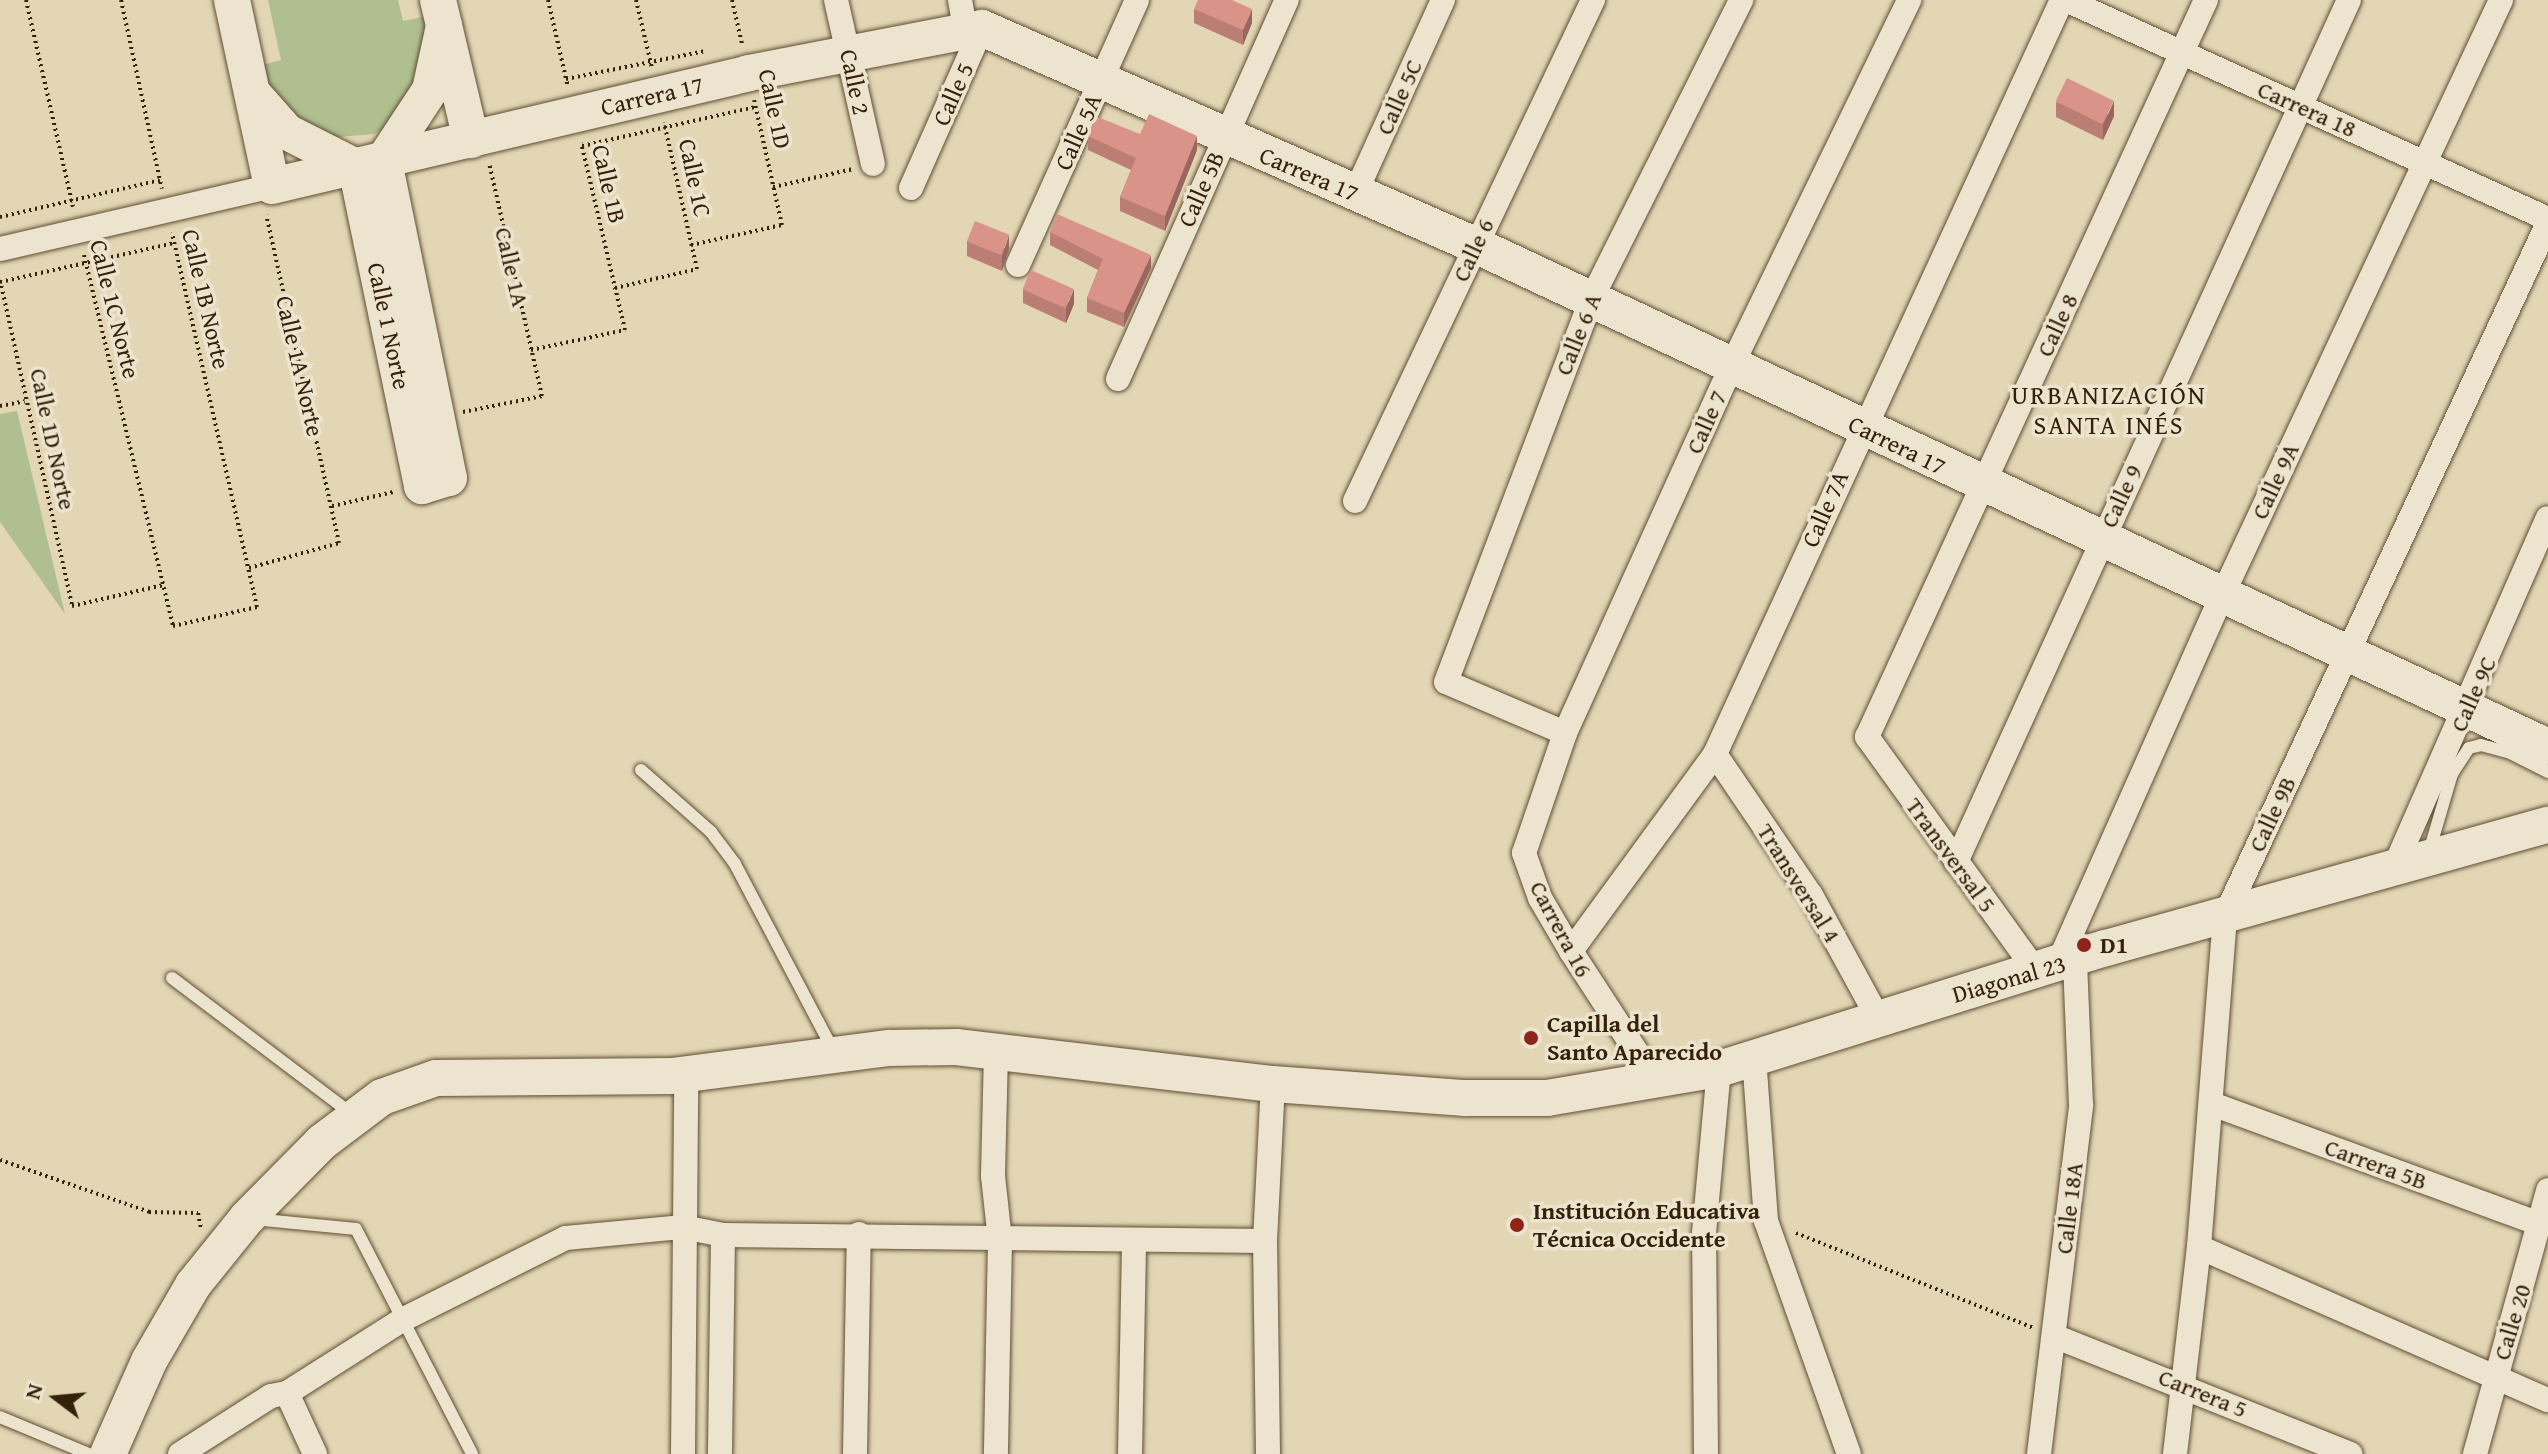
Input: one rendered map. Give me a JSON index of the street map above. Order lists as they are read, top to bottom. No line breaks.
{"streets":{"street":["Calle 2","Calle 5","Carrera 17","Calle 5C","Carrera 18","Calle 5A","Calle 5B","Calle 6","Calle 8","Calle 1 Norte","Calle 6 A","Calle 7","Calle 9A","Calle 9","Calle 7A","Calle 9C","Calle 9B","Transversal 5","Transversal 4","Carrera 16","Diagonal 23","Carrera 5B","Calle 18A","Calle 20","Carrera 5"],"path":["Calle 1D","Calle 1C","Calle 1B","Calle 1A","Calle 1B Norte","Calle 1C Norte","Calle 1A Norte","Calle 1D Norte"]},"crossings":[["Calle 2","Carrera 17"],["Calle 5","Carrera 17"],["Carrera 17","Calle 5C"],["Carrera 17","Calle 1D"],["Carrera 17","Calle 5A"],["Carrera 17","Calle 1C"],["Carrera 17","Calle 1B"],["Carrera 17","Calle 5B"],["Carrera 17","Calle 6"],["Carrera 17","Calle 1A"],["Carrera 17","Calle 1B Norte"],["Carrera 17","Calle 1C Norte"],["Carrera 17","Calle 8"],["Carrera 17","Calle 1 Norte"],["Carrera 17","Calle 6 A"],["Carrera 17","Calle 1A Norte"],["Carrera 17","Calle 7"],["Carrera 17","Calle 9A"],["Carrera 17","Calle 9"],["Carrera 17","Calle 7A"],["Carrera 17","Calle 9C"],["Carrera 17","Calle 9B"],["Calle 1D","Calle 1C"],["Carrera 18","Calle 8"],["Carrera 18","Calle 9A"],["Carrera 18","Calle 9"],["Carrera 18","Calle 7A"],["Carrera 18","Calle 9B"],["Calle 1C","Calle 1B"],["Calle 1B","Calle 1A"],["Calle 1B Norte","Calle 1C Norte"],["Calle 1B Norte","Calle 1A Norte"],["Calle 1C Norte","Calle 1D Norte"],["Calle 8","Transversal 5"],["Calle 6 A","Calle 7"],["Calle 7","Carrera 16"],["Calle 9A","Transversal 5"],["Calle 9A","Diagonal 23"],["Calle 9A","Calle 18A"],["Calle 9","Transversal 5"],["Calle 7A","Transversal 4"],["Calle 7A","Carrera 16"],["Calle 9C","Diagonal 23"],["Calle 9B","Diagonal 23"],["Calle 9B","Carrera 5B"],["Calle 9B","Carrera 5"],["Transversal 5","Diagonal 23"],["Transversal 5","Calle 18A"],["Transversal 4","Diagonal 23"],["Carrera 16","Diagonal 23"],["Diagonal 23","Calle 18A"],["Carrera 5B","Calle 20"],["Calle 18A","Carrera 5"]],"districts":["URBANIZACIÓN SANTA INÉS"],"places":["D1","Capilla del Santo Aparecido","Institución Educativa Técnica Occidente"],"north":"left"}
